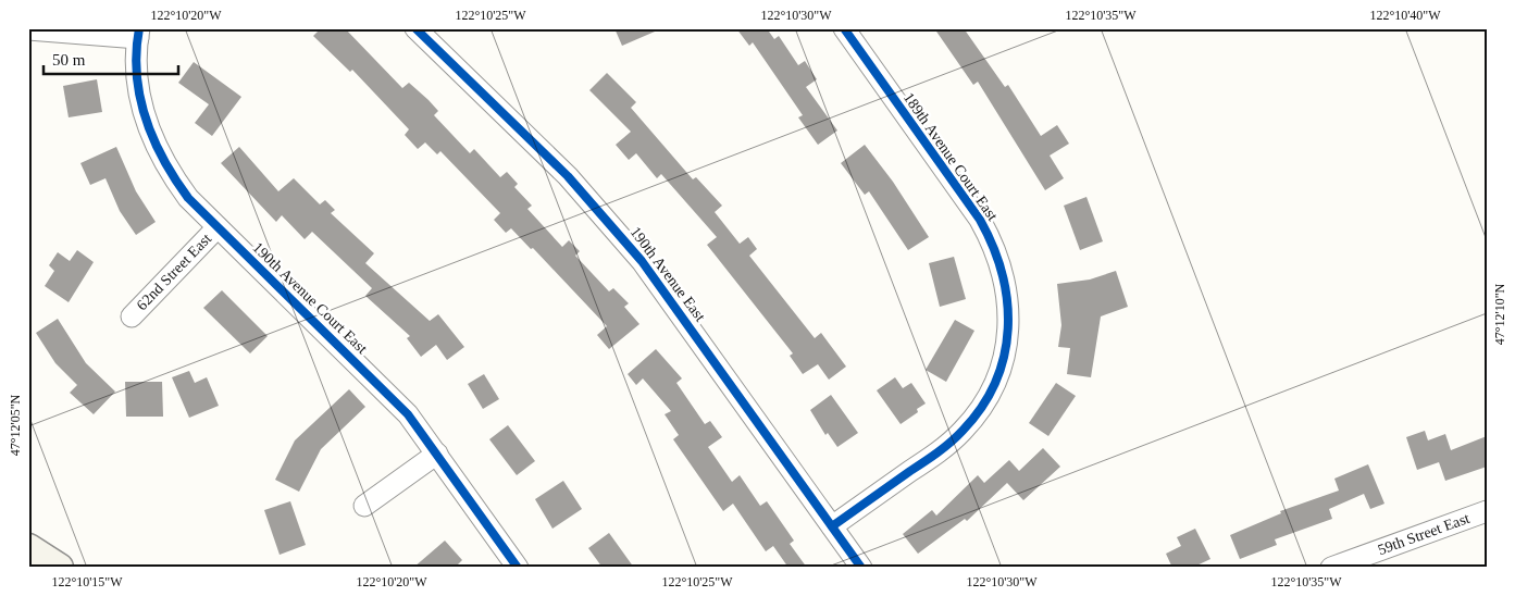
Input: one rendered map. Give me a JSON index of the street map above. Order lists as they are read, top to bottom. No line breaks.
{"streets":{"street":["189th Avenue Court East","62nd Street East","190th Avenue East","190th Avenue Court East","59th Street East"]},"crossings":[["189th Avenue Court East","190th Avenue East"],["62nd Street East","190th Avenue Court East"]],"scale_bar":"50 m","coordinates":["122°10'20\"W","122°10'25\"W","122°10'30\"W","122°10'35\"W","122°10'40\"W","47°12'10\"N","47°12'05\"N","122°10'15\"W"]}
